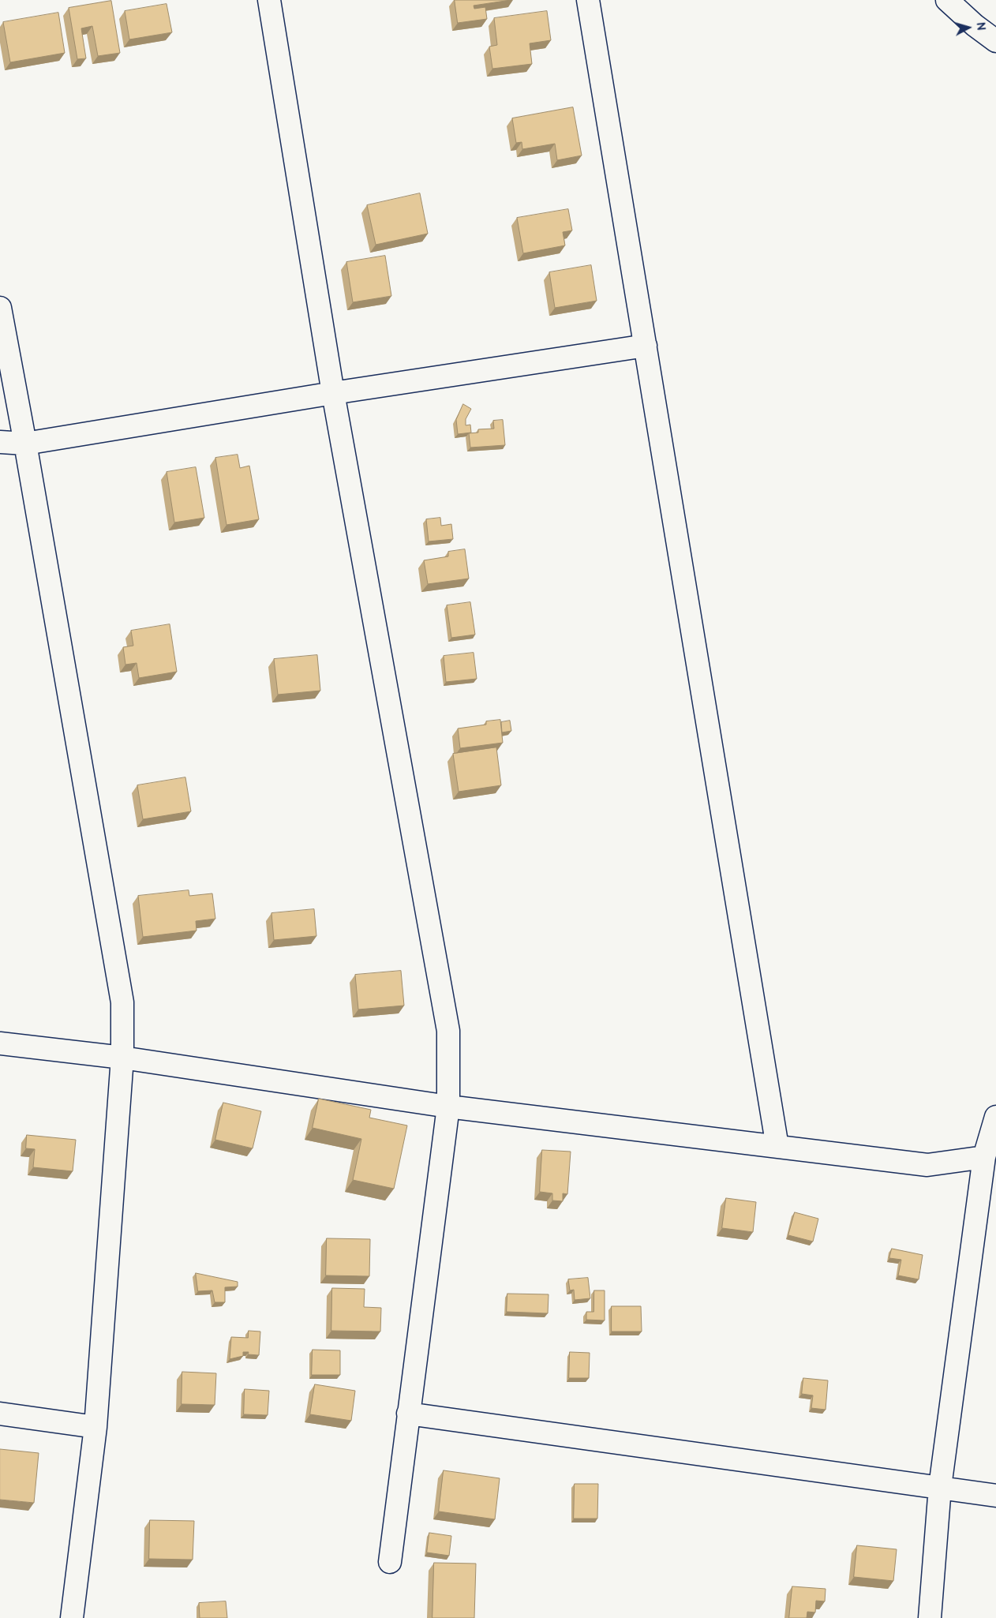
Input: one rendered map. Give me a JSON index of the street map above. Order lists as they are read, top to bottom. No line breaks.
{"north":"right"}
